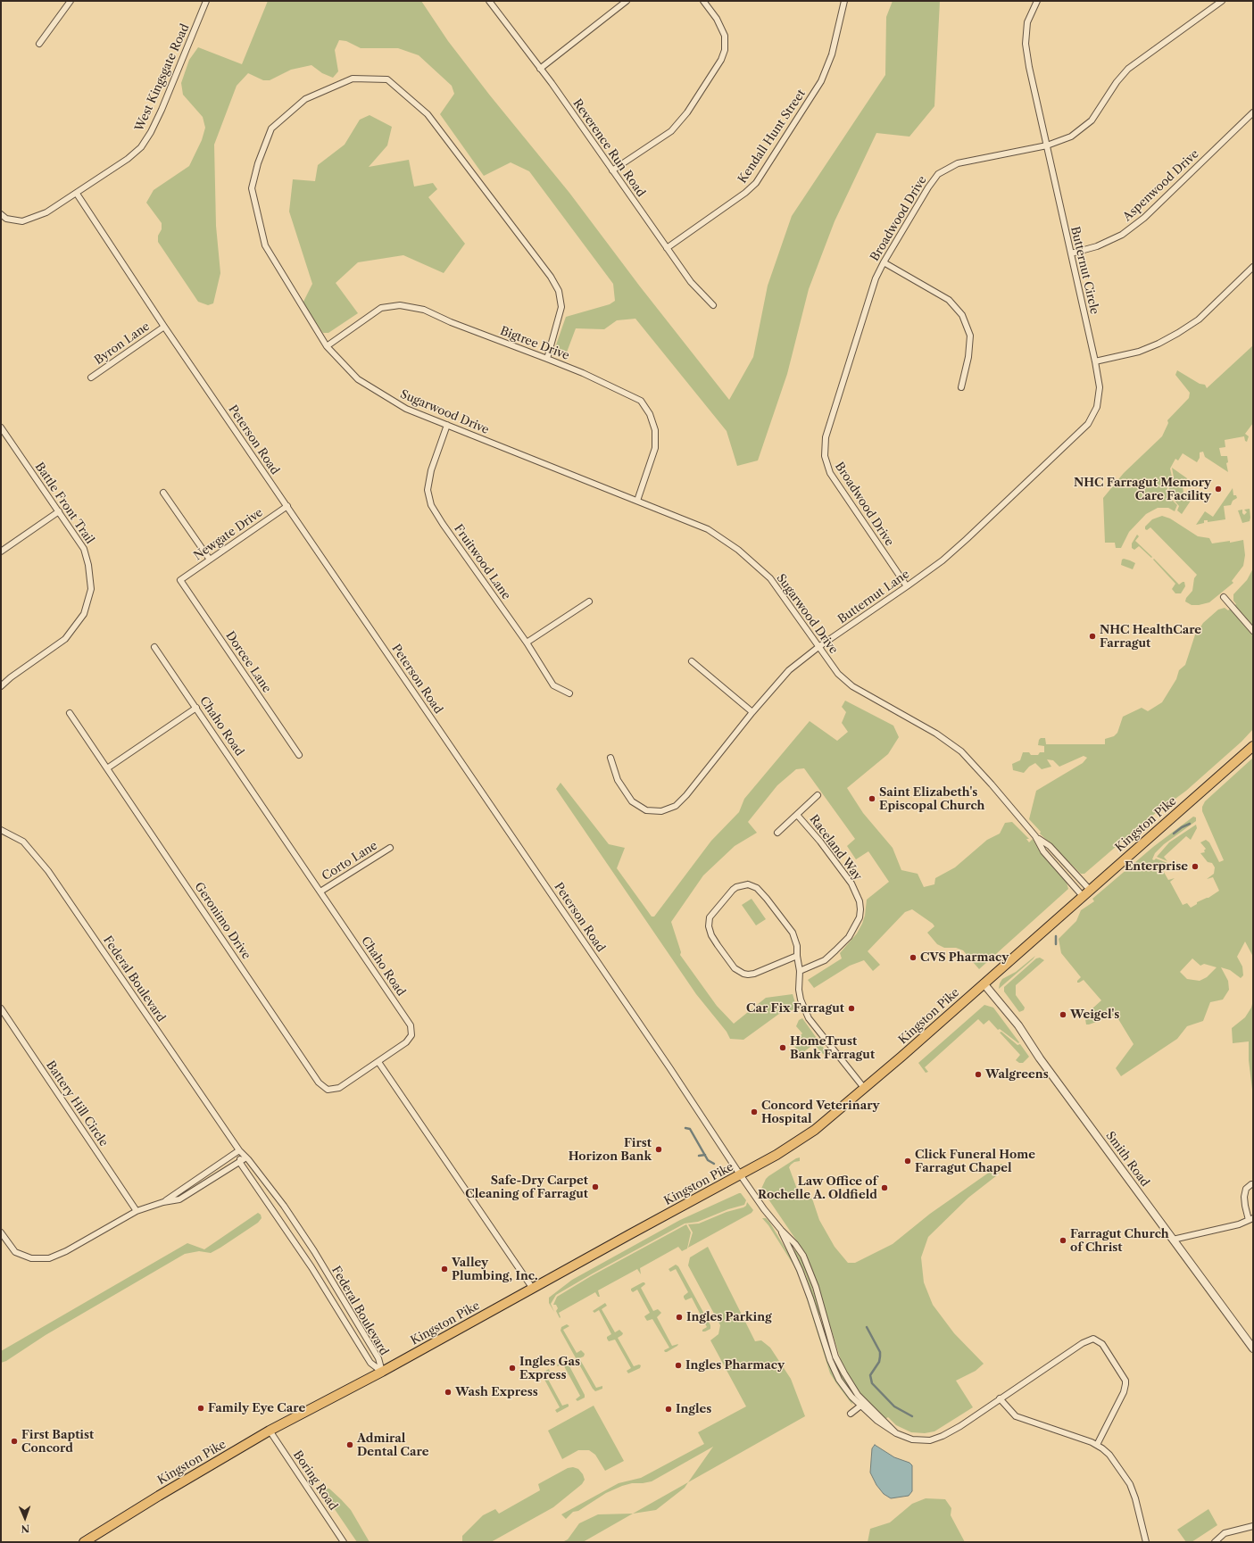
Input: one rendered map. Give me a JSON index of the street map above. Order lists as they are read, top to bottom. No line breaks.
{"streets":{"main road":["Kingston Pike"],"street":["West Kingsgate Road","Kendall Hunt Street","Reverence Run Road","Aspenwood Drive","Broadwood Drive","Butternut Circle","Byron Lane","Bigtree Drive","Sugarwood Drive","Peterson Road","Battle Front Trail","Newgate Drive","Fruitwood Lane","Butternut Lane","Dorcee Lane","Chaho Road","Raceland Way","Corto Lane","Geronimo Drive","Federal Boulevard","Battery Hill Circle","Smith Road","Boring Road"]},"crossings":[["West Kingsgate Road","Peterson Road"],["Kendall Hunt Street","Reverence Run Road"],["Aspenwood Drive","Butternut Circle"],["Broadwood Drive","Butternut Circle"],["Broadwood Drive","Butternut Lane"],["Butternut Circle","Butternut Lane"],["Byron Lane","Peterson Road"],["Bigtree Drive","Sugarwood Drive"],["Sugarwood Drive","Fruitwood Lane"],["Sugarwood Drive","Butternut Lane"],["Sugarwood Drive","Kingston Pike"],["Peterson Road","Newgate Drive"],["Peterson Road","Kingston Pike"],["Newgate Drive","Dorcee Lane"],["Chaho Road","Corto Lane"],["Chaho Road","Geronimo Drive"],["Kingston Pike","Federal Boulevard"],["Kingston Pike","Smith Road"],["Kingston Pike","Boring Road"]],"places":["NHC Farragut Memory Care Facility","NHC HealthCare Farragut","Saint Elizabeth's Episcopal Church","Enterprise","CVS Pharmacy","Car Fix Farragut","Weigel's","HomeTrust Bank Farragut","Walgreens","Concord Veterinary Hospital","First Horizon Bank","Click Funeral Home Farragut Chapel","Safe-Dry Carpet Cleaning of Farragut","Law Office of Rochelle A. Oldfield","Farragut Church of Christ","Valley Plumbing, Inc.","Ingles Parking","Ingles Pharmacy","Ingles Gas Express","Wash Express","Family Eye Care","Ingles","First Baptist Concord","Admiral Dental Care"],"north":"bottom"}
